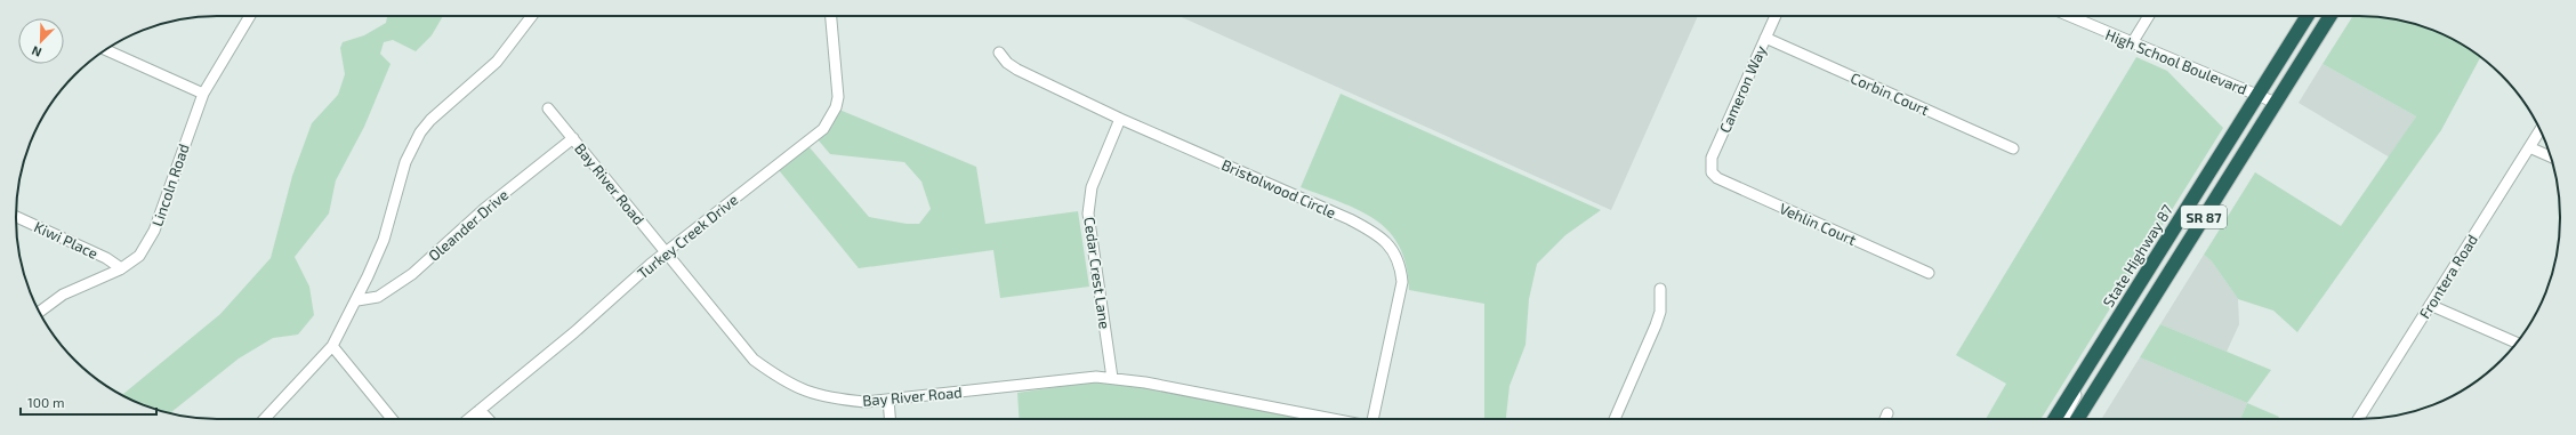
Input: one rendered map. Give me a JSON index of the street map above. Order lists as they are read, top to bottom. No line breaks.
{"streets":{"highway":["SR 87","State Highway 87"],"street":["High School Boulevard","Cameron Way","Corbin Court","Bay River Road","Lincoln Road","Bristolwood Circle","Vehlin Court","Oleander Drive","Turkey Creek Drive","Kiwi Place","Cedar Crest Lane","Frontera Road"]},"crossings":[["High School Boulevard","SR 87"],["High School Boulevard","State Highway 87"],["Cameron Way","Corbin Court"],["Cameron Way","Vehlin Court"],["Bay River Road","Oleander Drive"],["Bay River Road","Turkey Creek Drive"],["Bay River Road","Cedar Crest Lane"],["Lincoln Road","Kiwi Place"],["Bristolwood Circle","Cedar Crest Lane"]],"scale_bar":"100 m","north":"bottom left"}
